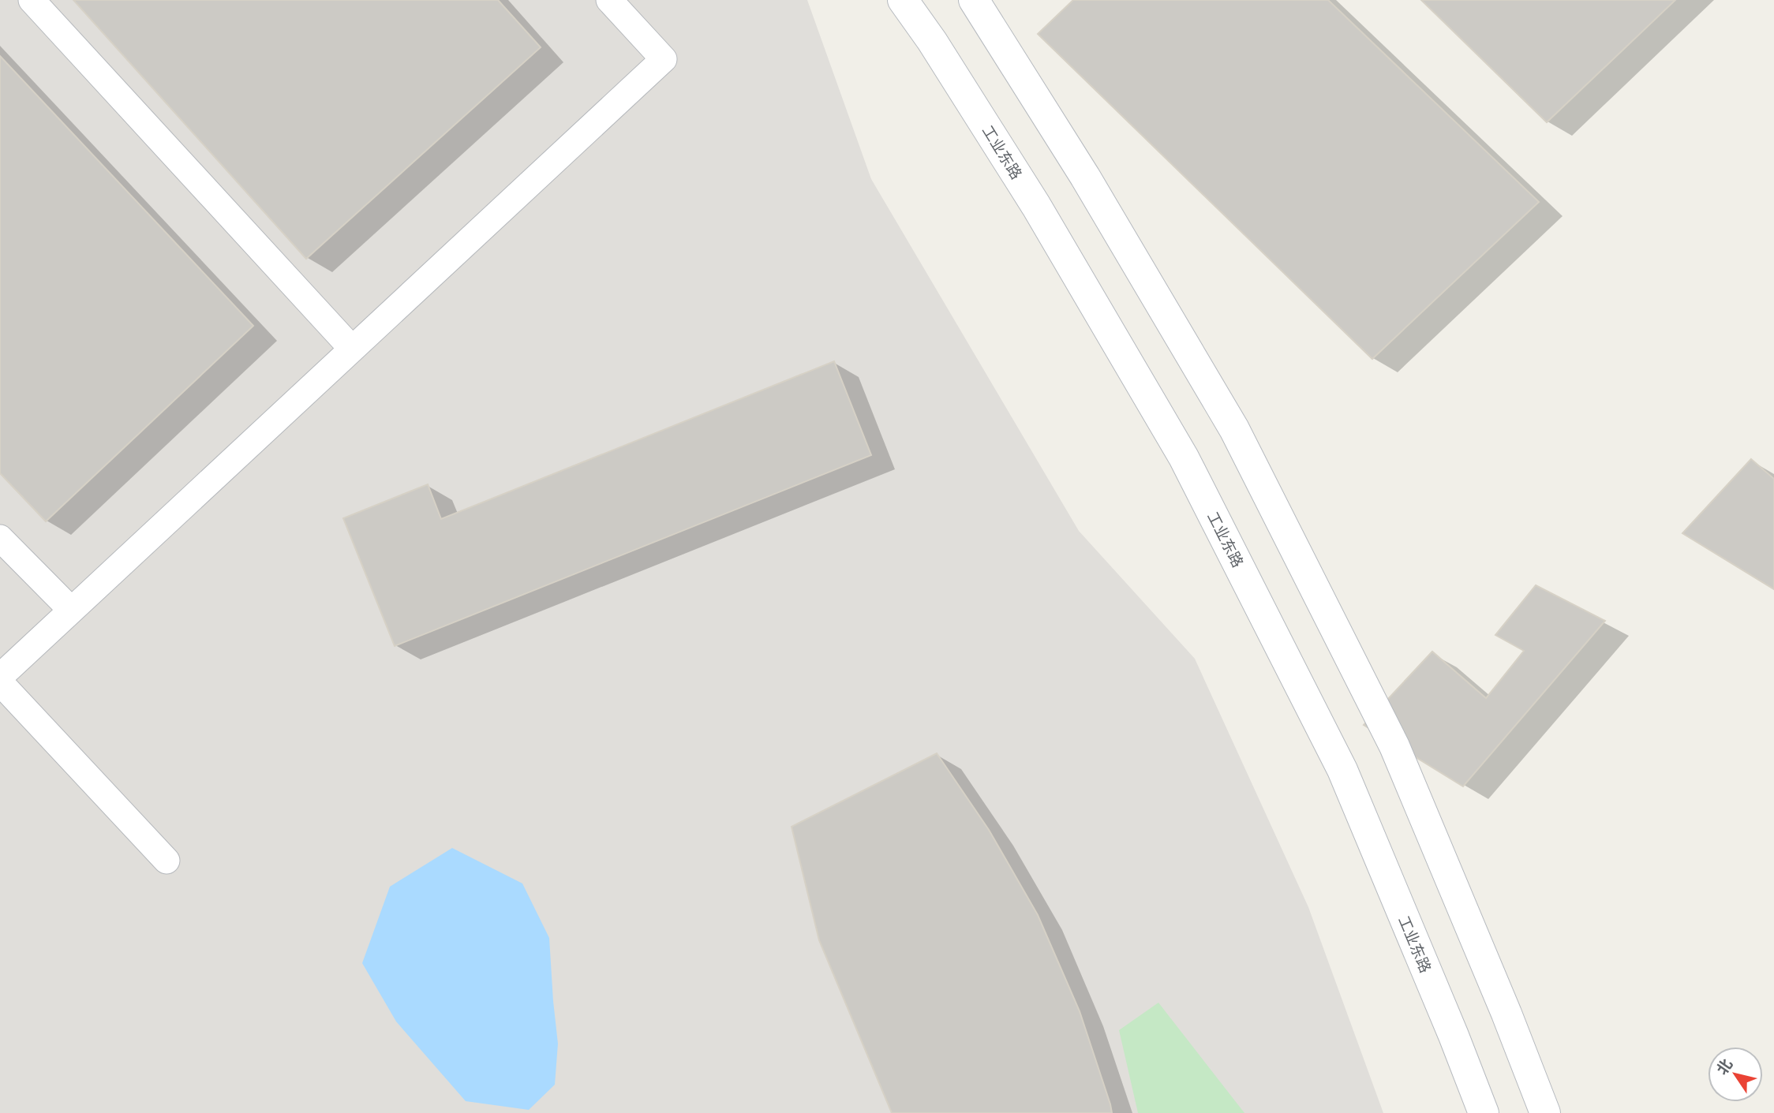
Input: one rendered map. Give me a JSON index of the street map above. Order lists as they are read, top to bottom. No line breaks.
{"streets":{"main road":["工业东路"]},"north":"top left"}
